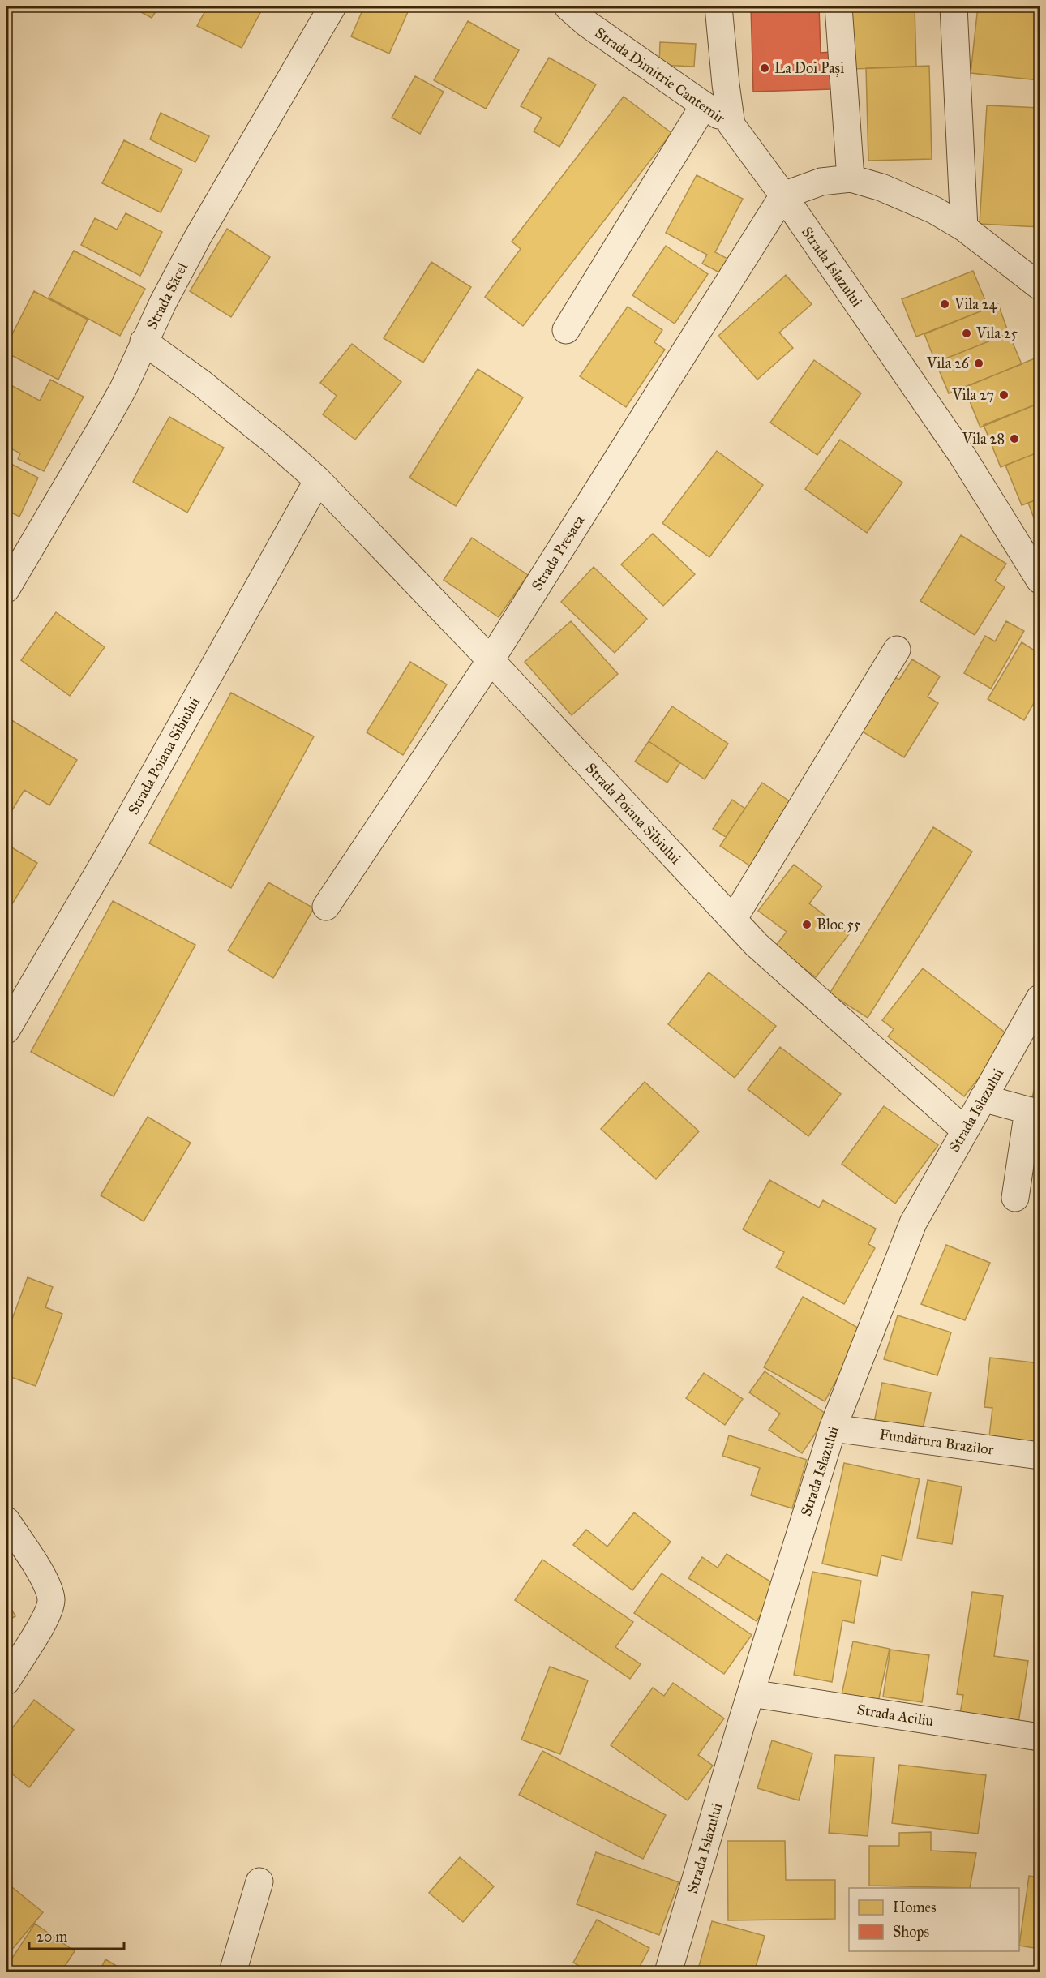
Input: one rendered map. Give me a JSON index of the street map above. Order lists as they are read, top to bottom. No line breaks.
{"streets":{"street":["Strada Dimitrie Cantemir","Strada Islazului","Strada Săcel","Strada Presaca","Strada Poiana Sibiului","Fundătura Brazilor","Strada Aciliu"]},"crossings":[["Strada Dimitrie Cantemir","Strada Islazului"],["Strada Islazului","Strada Presaca"],["Strada Islazului","Strada Poiana Sibiului"],["Strada Islazului","Fundătura Brazilor"],["Strada Islazului","Strada Aciliu"],["Strada Săcel","Strada Poiana Sibiului"],["Strada Presaca","Strada Poiana Sibiului"]],"places":["La Doi Pași","Vila 24","Vila 25","Vila 26","Vila 27","Vila 28","Bloc 55"],"legend":["Homes","Shops"],"scale_bar":"20 m"}
